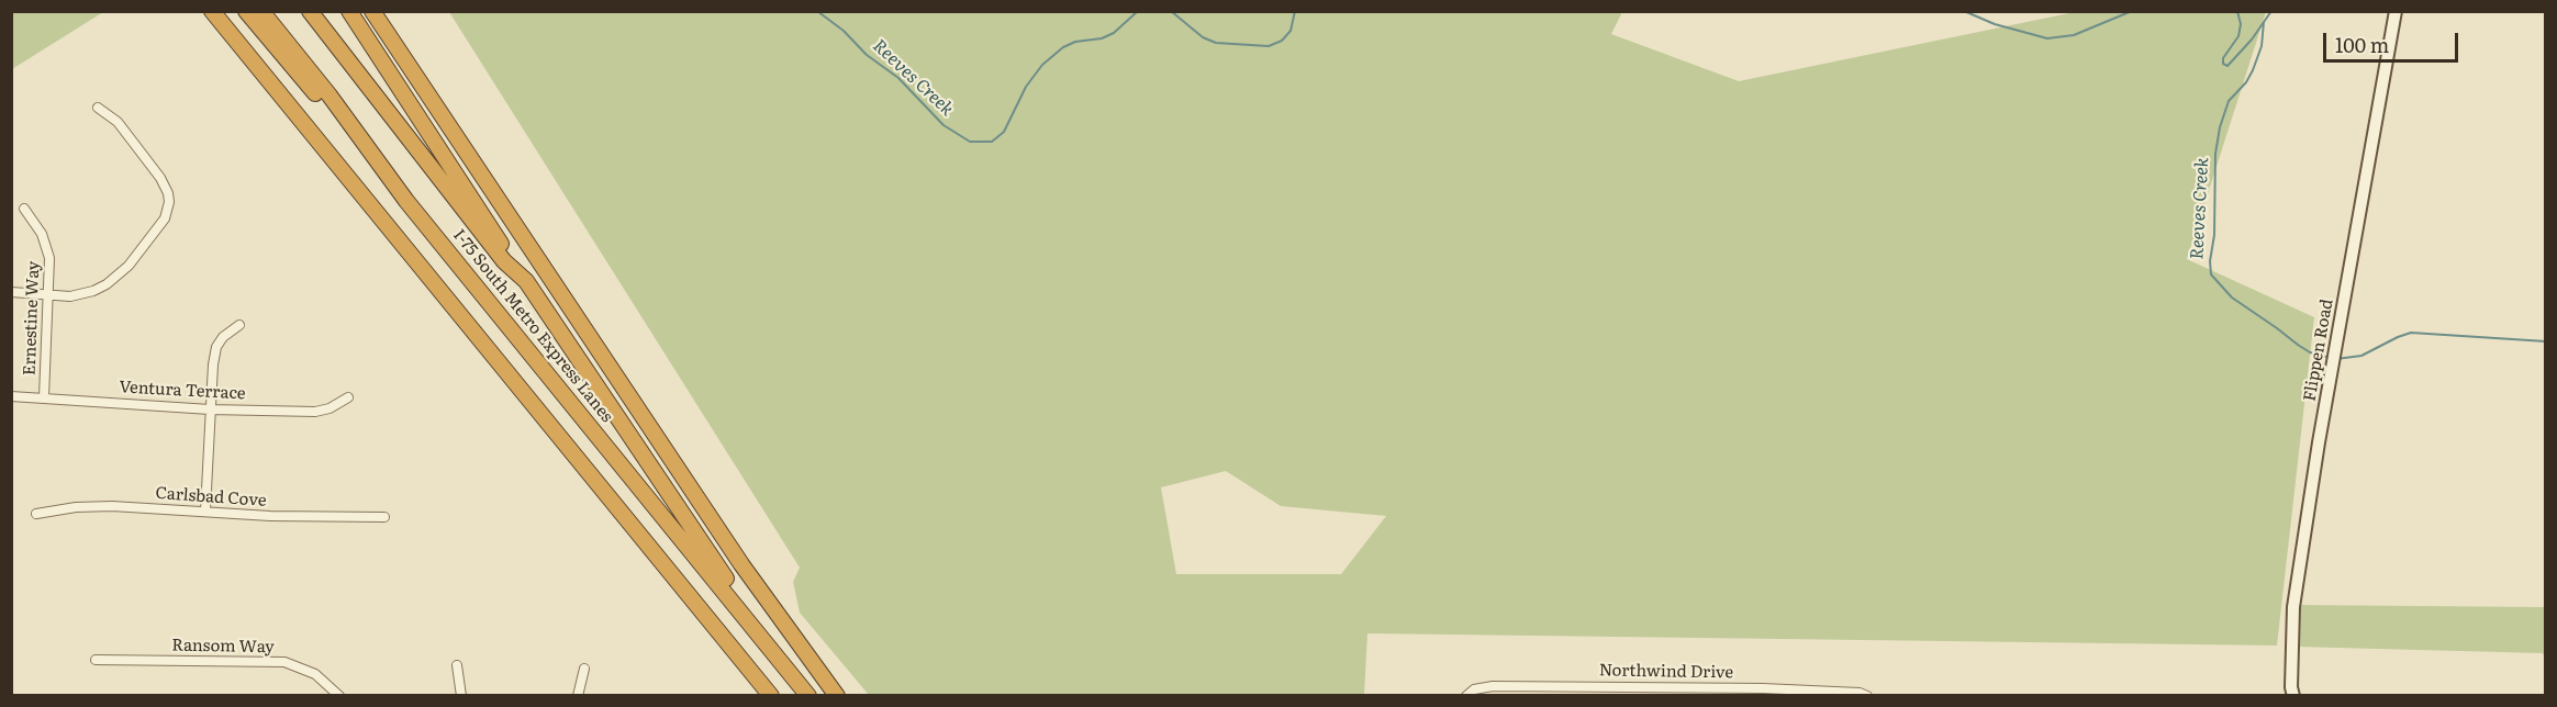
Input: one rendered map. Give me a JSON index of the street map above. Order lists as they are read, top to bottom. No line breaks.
{"streets":{"highway":["I-75 South Metro Express Lanes"],"street":["Ernestine Way","Flippen Road","Ventura Terrace","Carlsbad Cove","Ransom Way","Northwind Drive"]},"crossings":[["Ernestine Way","Ventura Terrace"]],"water":["Reeves Creek"],"scale_bar":"100 m"}
